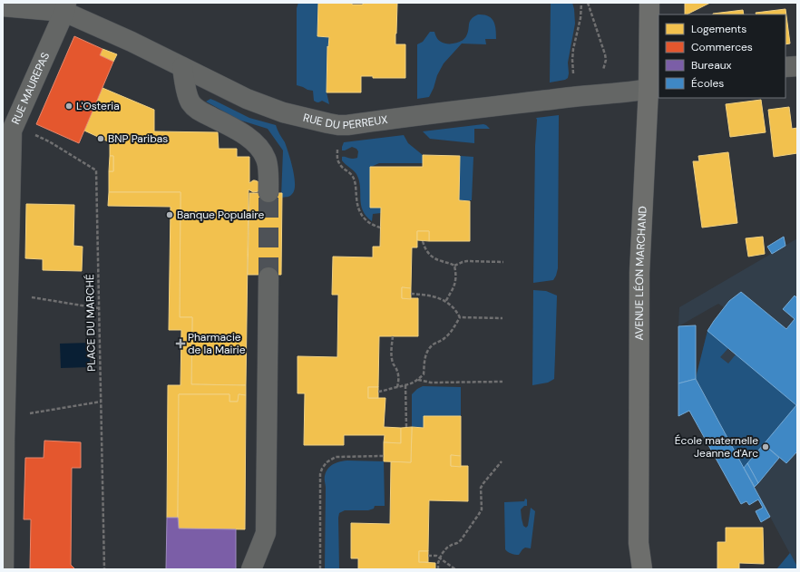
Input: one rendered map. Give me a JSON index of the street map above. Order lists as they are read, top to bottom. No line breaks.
{"streets":{"main road":["AVENUE LÉON MARCHAND"],"street":["RUE MAUREPAS","RUE DU PERREUX"],"path":["PLACE DU MARCHÉ"]},"crossings":[["RUE MAUREPAS","RUE DU PERREUX"],["RUE MAUREPAS","PLACE DU MARCHÉ"],["RUE DU PERREUX","AVENUE LÉON MARCHAND"]],"places":{"other":["L'Osteria","BNP Paribas","Banque Populaire","École maternelle Jeanne d'Arc"],"health":["Pharmacie de la Mairie"]},"legend":["Logements","Commerces","Bureaux","Écoles"]}
